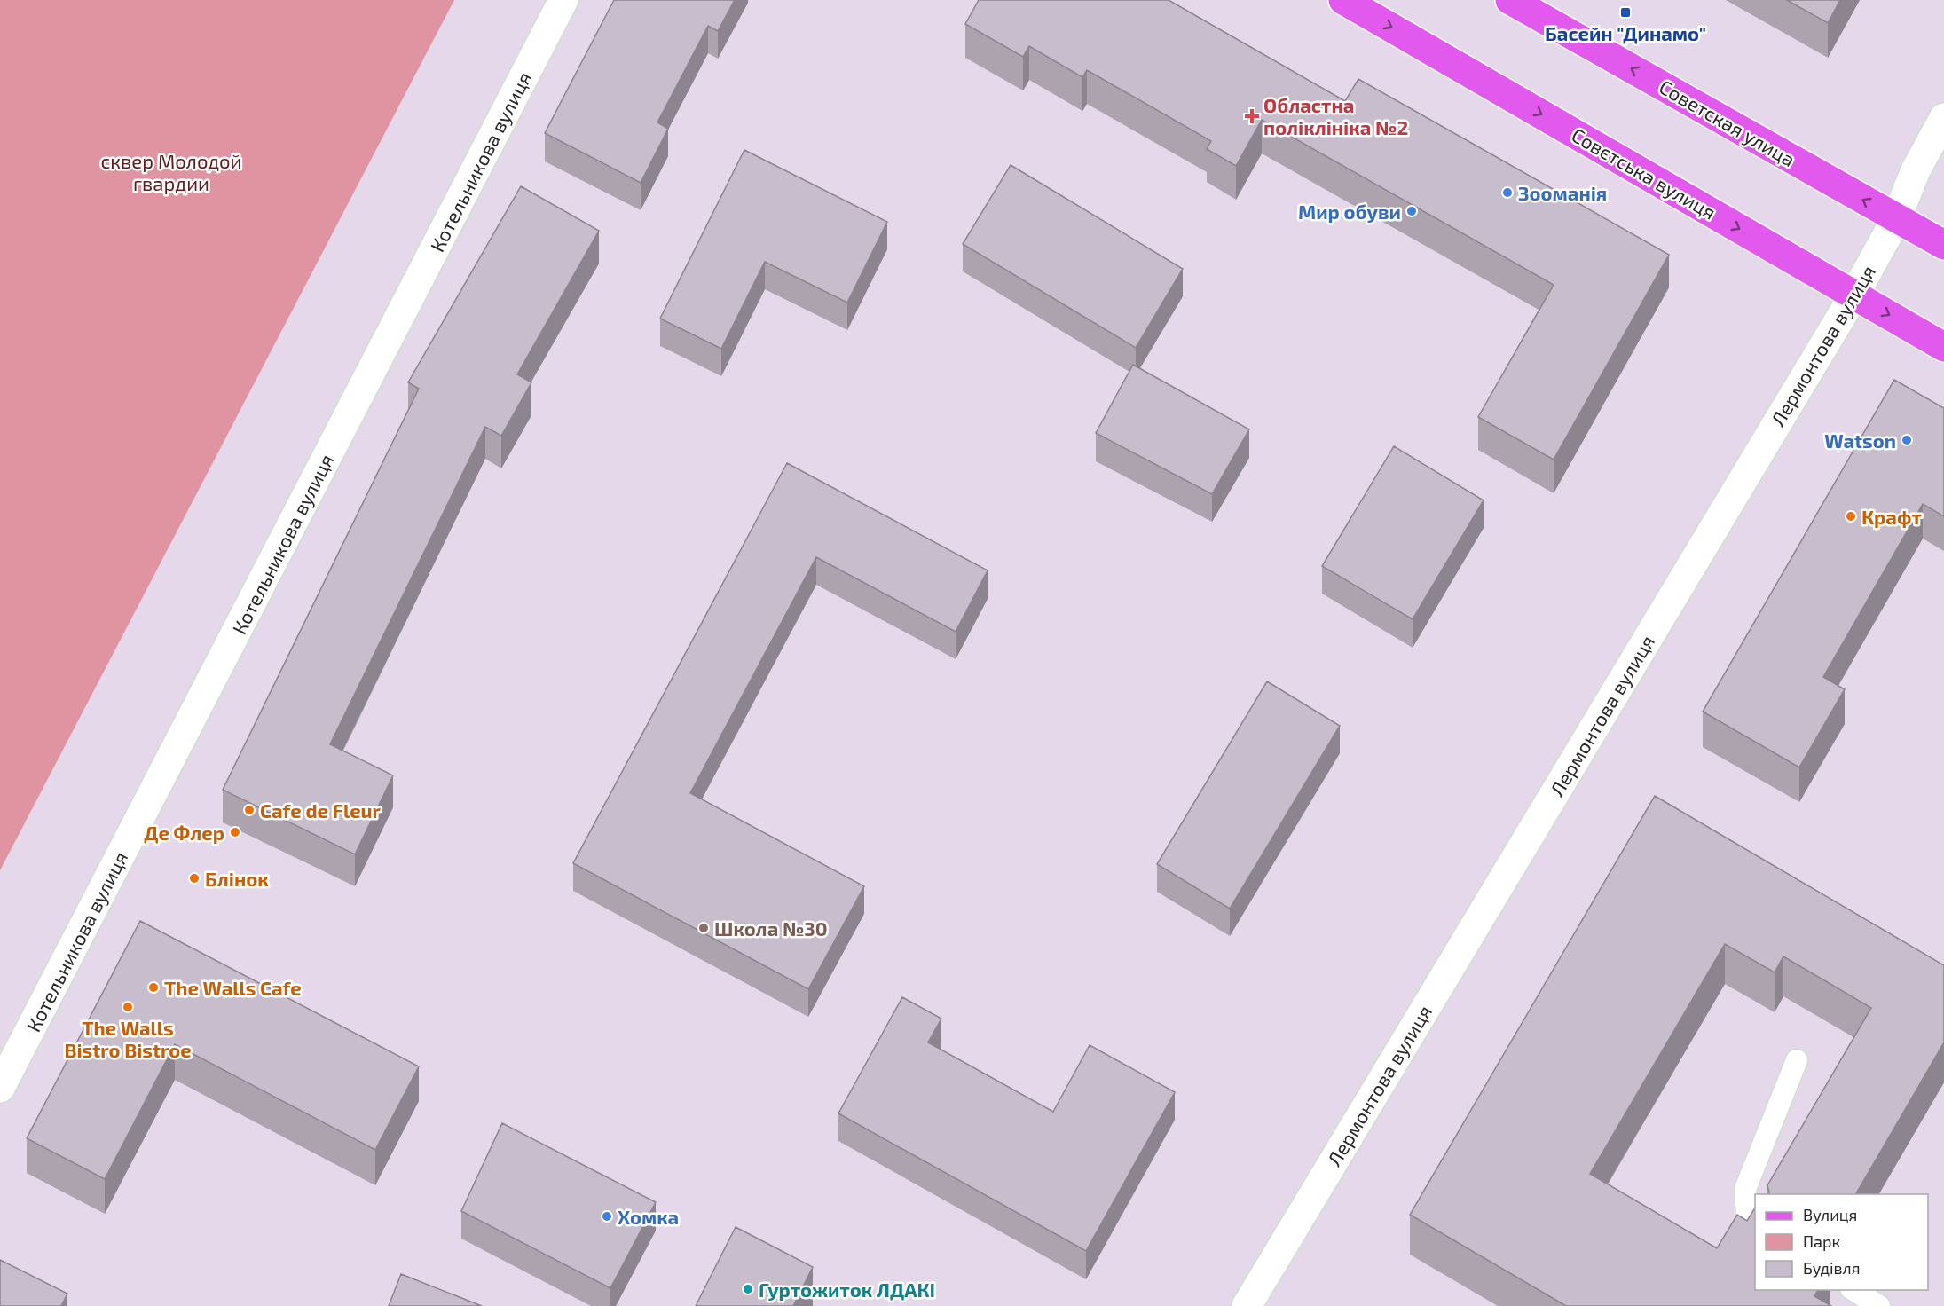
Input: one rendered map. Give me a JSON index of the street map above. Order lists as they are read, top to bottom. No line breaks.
{"streets":{"main road":["Советская улица","Совєтська вулиця"],"street":["Котельникова вулиця","Лермонтова вулиця"]},"crossings":[["Советская улица","Лермонтова вулиця"],["Совєтська вулиця","Лермонтова вулиця"]],"one_way":["Советская улица","Совєтська вулиця"],"parks":["сквер Молодой гвардии"],"places":{"transit":["Басейн \"Динамо\""],"health":["Областна поліклініка №2"],"other":["Зооманія","Мир обуви","Watson","Крафт","Cafe de Fleur","Де Флер","Блінок","Школа №30","The Walls Cafe","The Walls Bistro Bistroe","Хомка","Гуртожиток ЛДАКІ"]},"legend":["Вулиця","Парк","Будівля"]}
